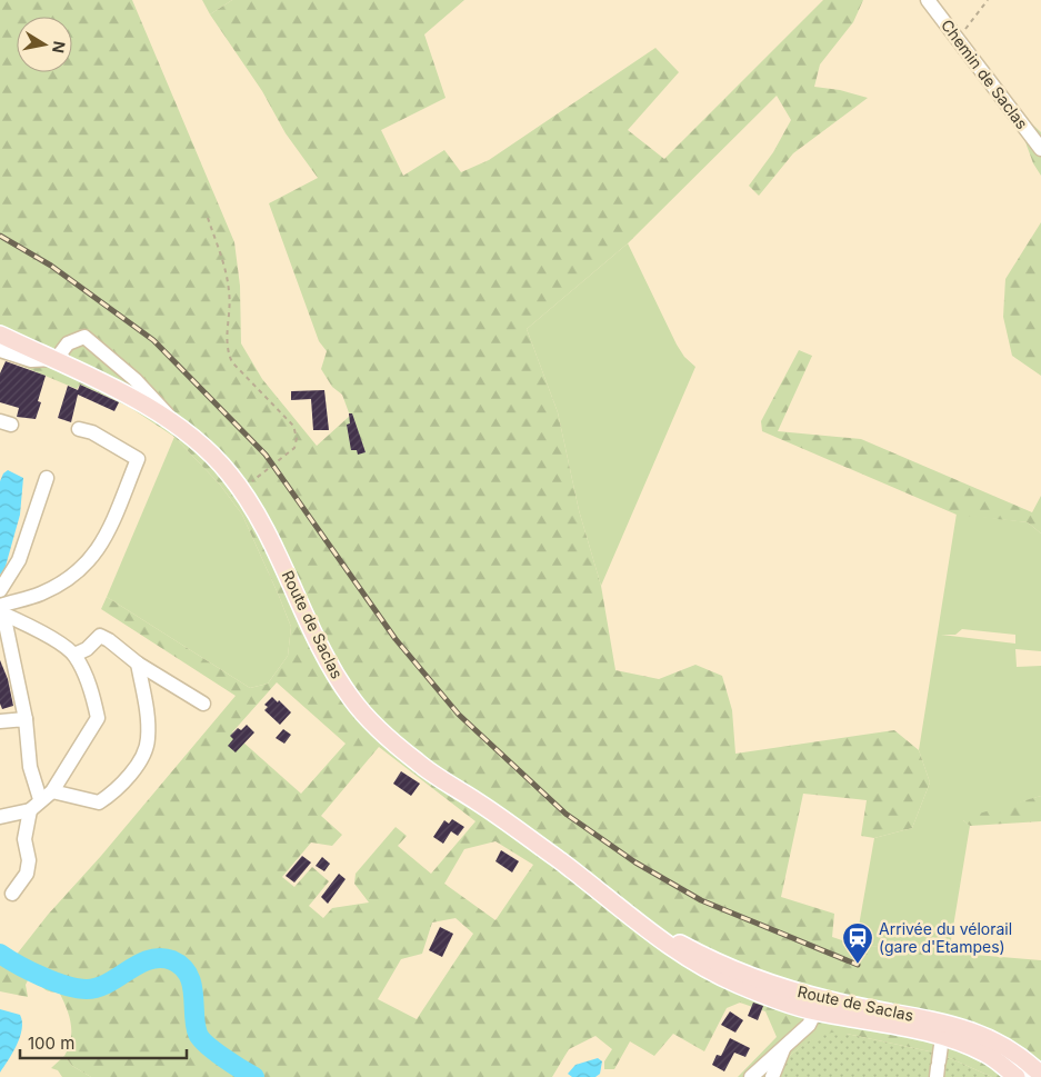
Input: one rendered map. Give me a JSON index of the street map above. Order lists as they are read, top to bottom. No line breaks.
{"streets":{"main road":["Route de Saclas"],"street":["Chemin de Saclas"]},"places":{"station":["Arrivée du vélorail (gare d'Etampes)"]},"scale_bar":"100 m","north":"right"}
